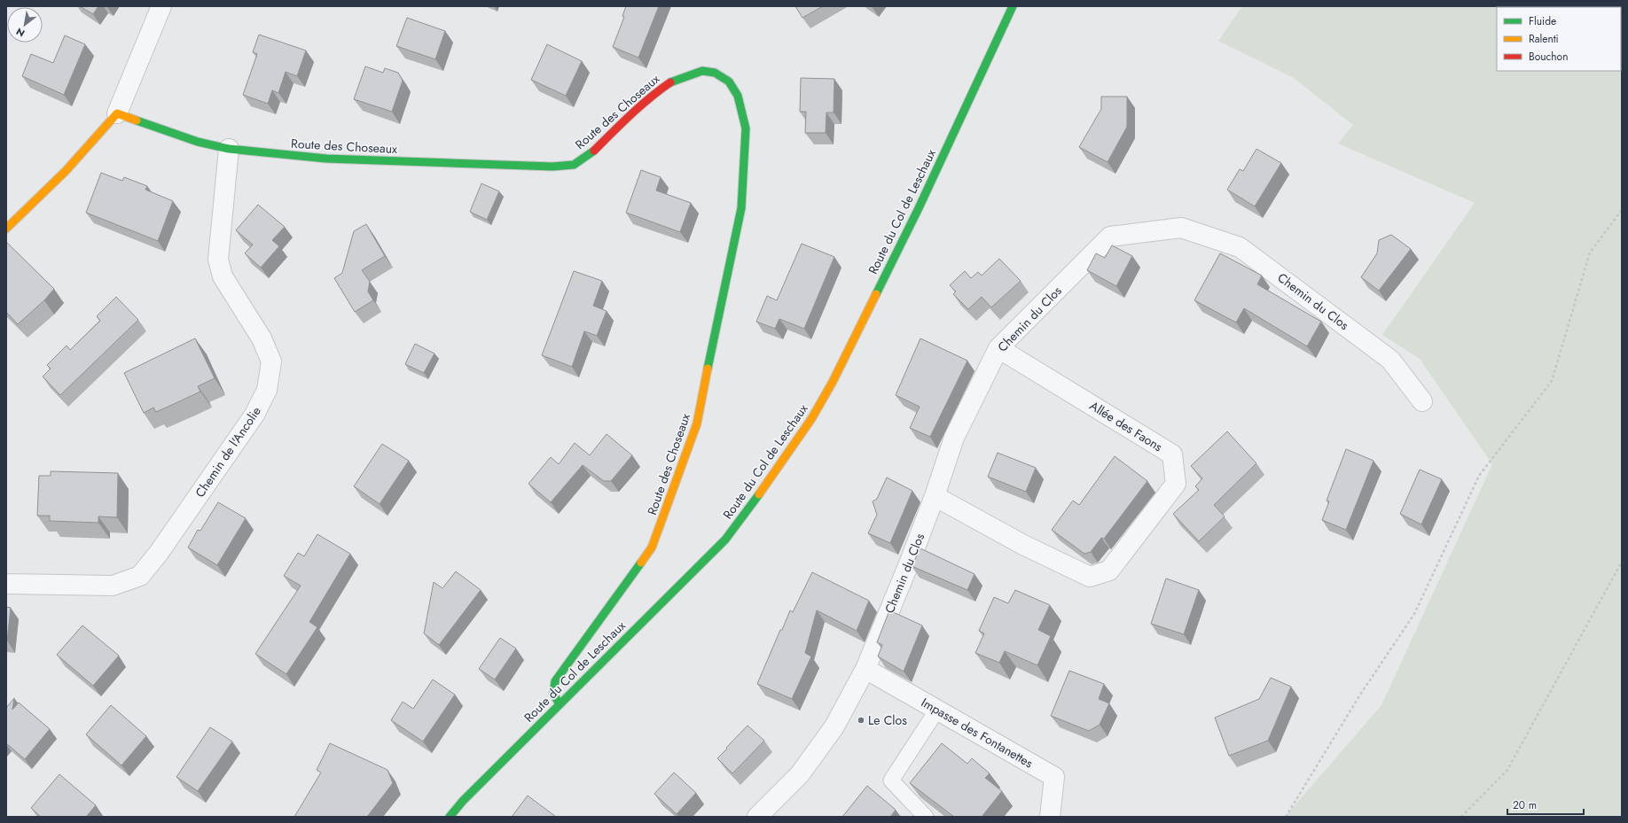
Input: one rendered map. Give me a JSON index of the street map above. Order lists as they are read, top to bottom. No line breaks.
{"streets":{"street":["Route des Choseaux","Route du Col de Leschaux","Chemin du Clos","Allée des Faons","Chemin de l'Ancolie","Impasse des Fontanettes"]},"crossings":[["Route des Choseaux","Route du Col de Leschaux"],["Route des Choseaux","Chemin de l'Ancolie"],["Chemin du Clos","Allée des Faons"],["Chemin du Clos","Impasse des Fontanettes"]],"places":["Le Clos"],"legend":["Fluide","Ralenti","Bouchon"],"scale_bar":"20 m","north":"bottom left"}
